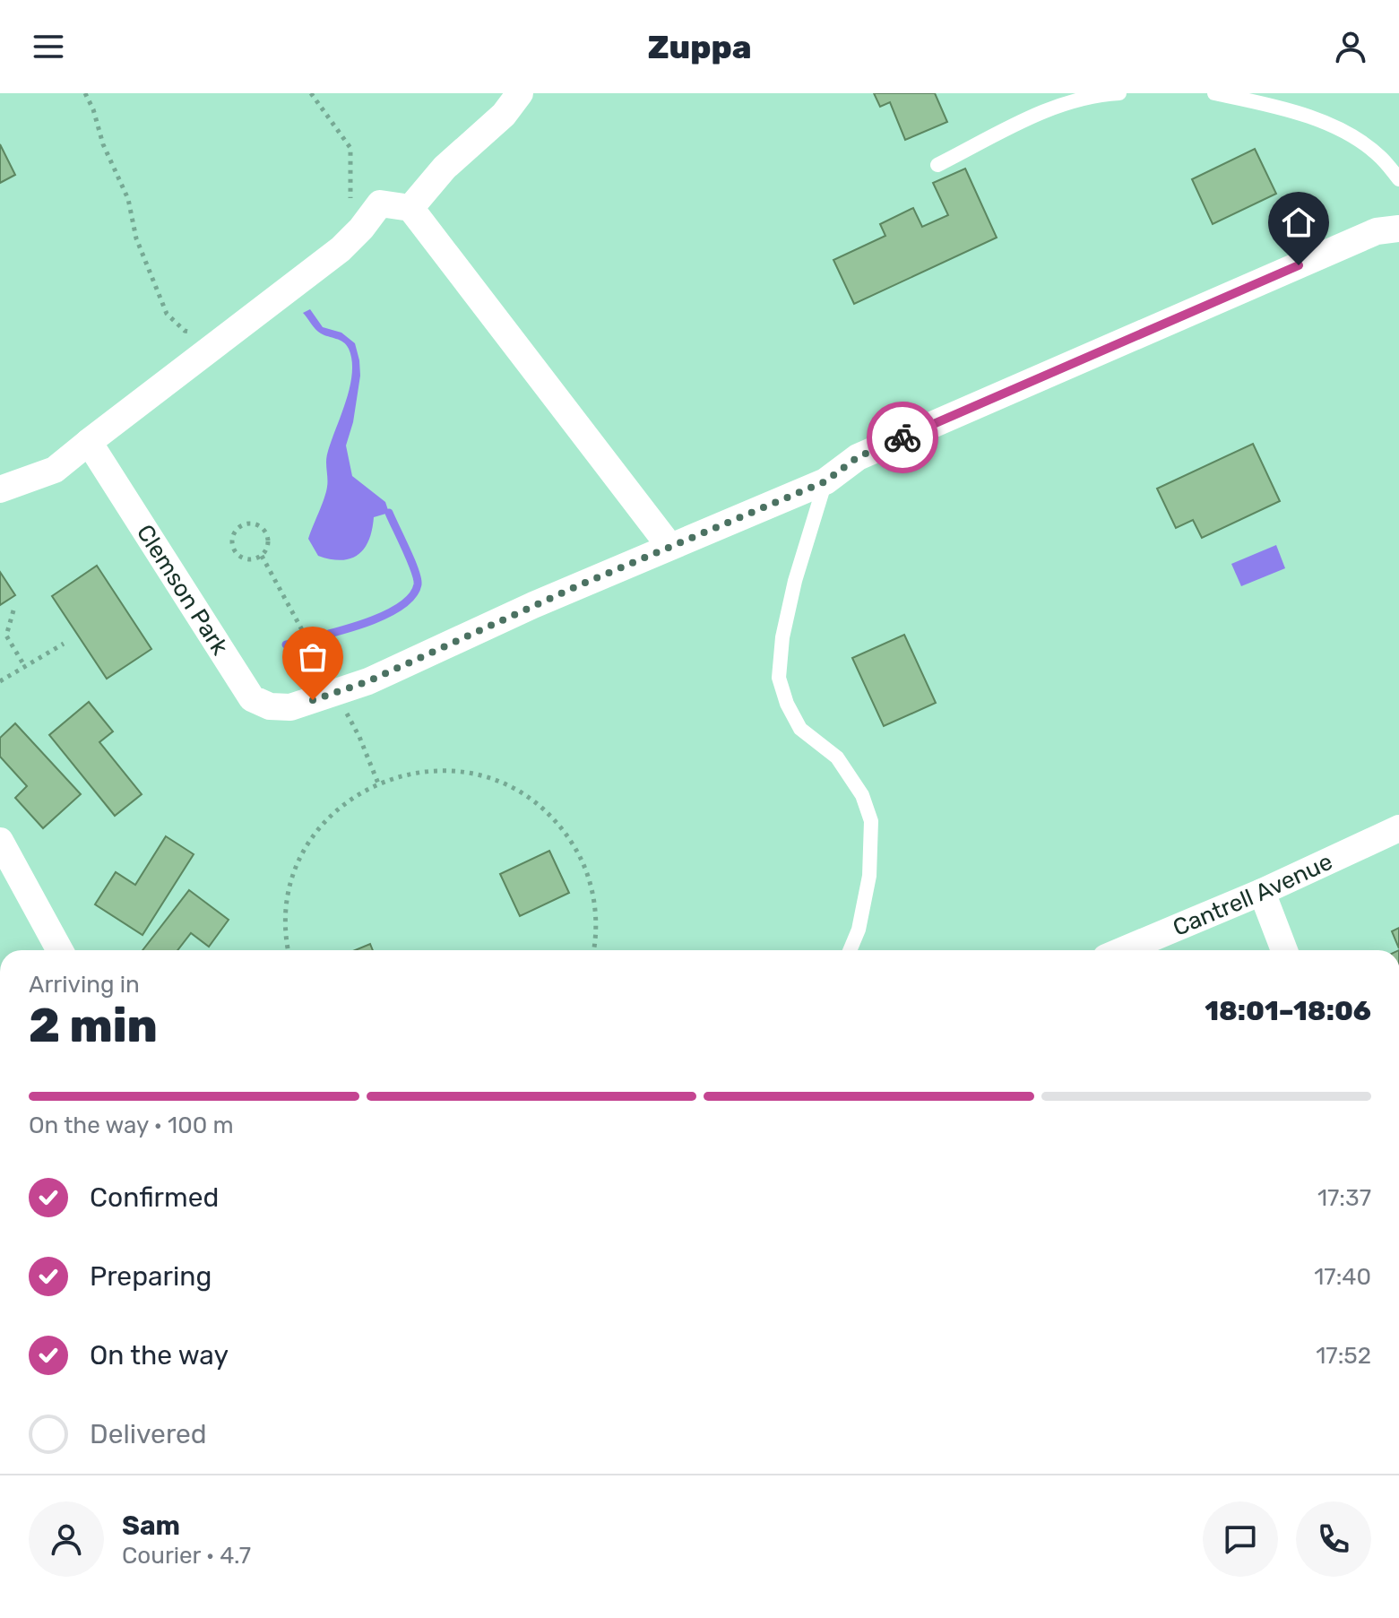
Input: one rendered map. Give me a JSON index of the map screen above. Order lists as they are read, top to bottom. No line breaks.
{"streets":{"street":["Clemson Park","Cantrell Avenue"]},"page":{"header":"Zuppa","heading":["2 min","Arriving in","18:01–18:06"],"panel":["Sam","Courier · 4.7"],"bar":"On the way · 100 m","list":[["Confirmed","17:37"],["Preparing","17:40"],["On the way","17:52"],"Delivered"]}}
